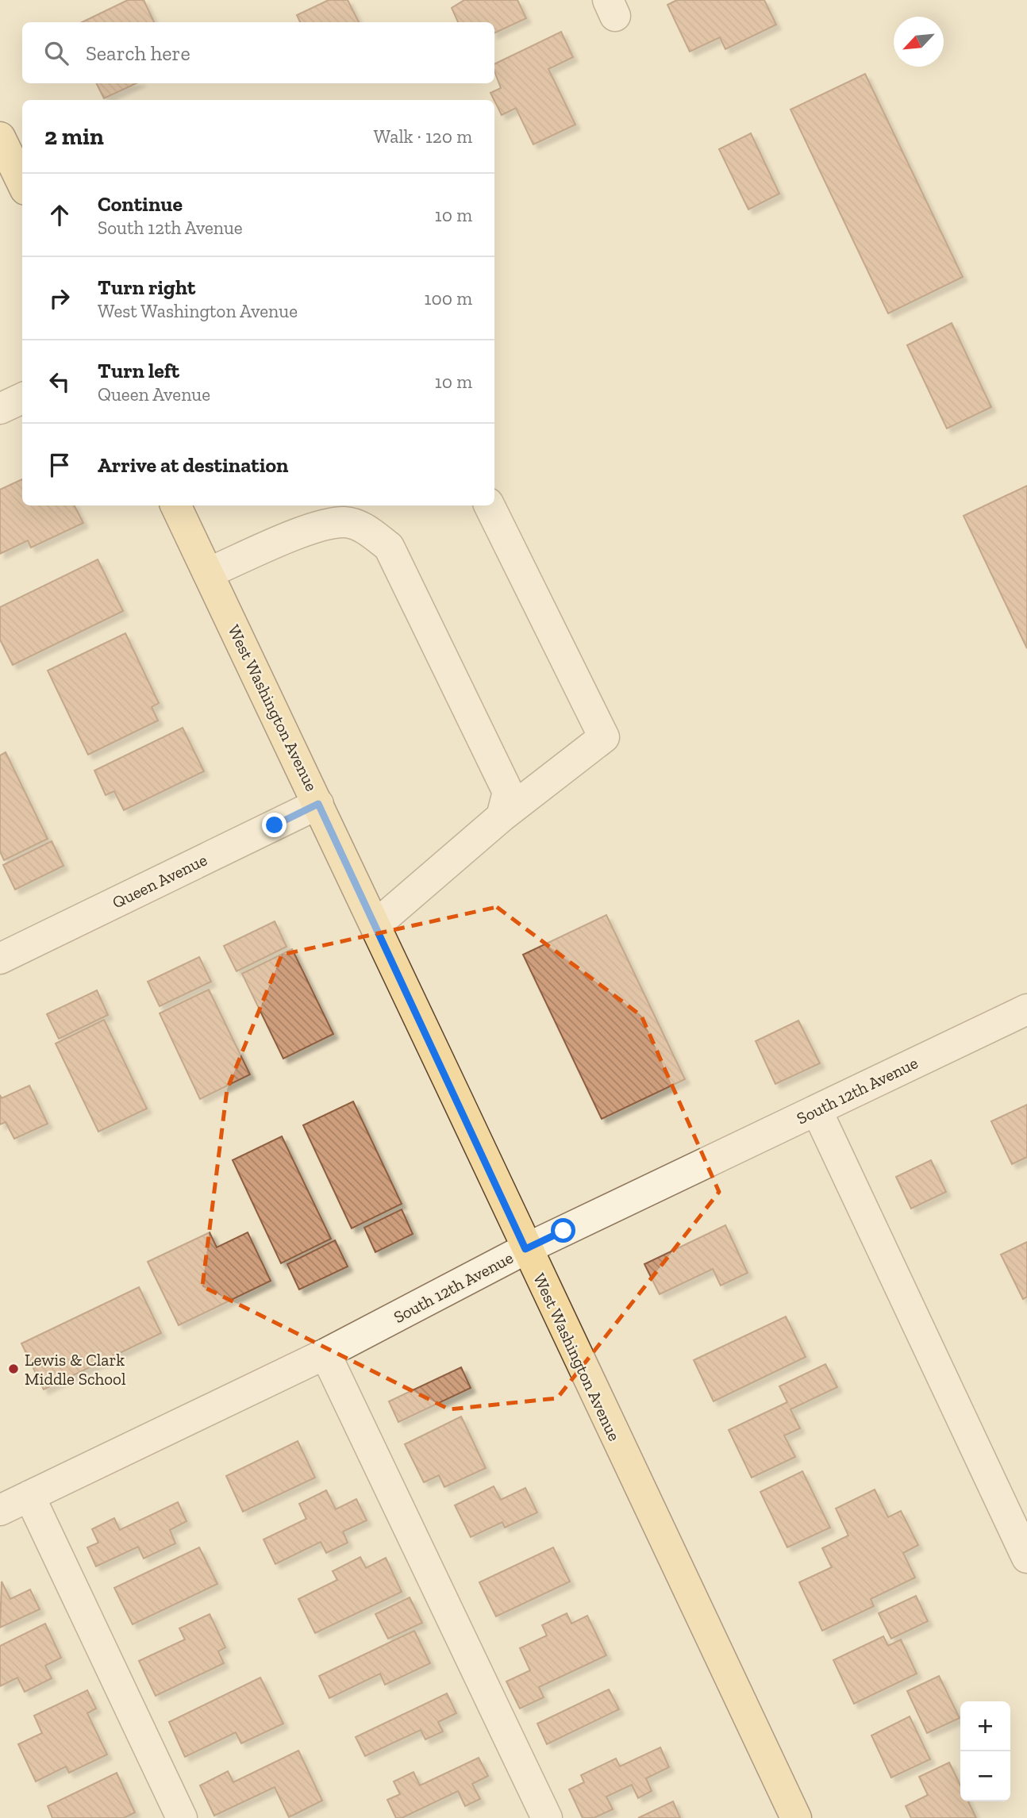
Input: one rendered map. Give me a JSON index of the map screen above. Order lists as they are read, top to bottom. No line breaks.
{"streets":{"main road":["West Washington Avenue"],"street":["Queen Avenue","South 12th Avenue"]},"crossings":[["West Washington Avenue","Queen Avenue"],["West Washington Avenue","South 12th Avenue"]],"places":["Lewis & Clark Middle School"],"north":"bottom left","page":{"search":"Search here","heading":["2 min","Walk · 120 m"],"list":[["Continue","South 12th Avenue","10 m"],["Turn right","West Washington Avenue","100 m"],["Turn left","Queen Avenue","10 m"],"Arrive at destination"],"map_buttons":["+","−"]}}
